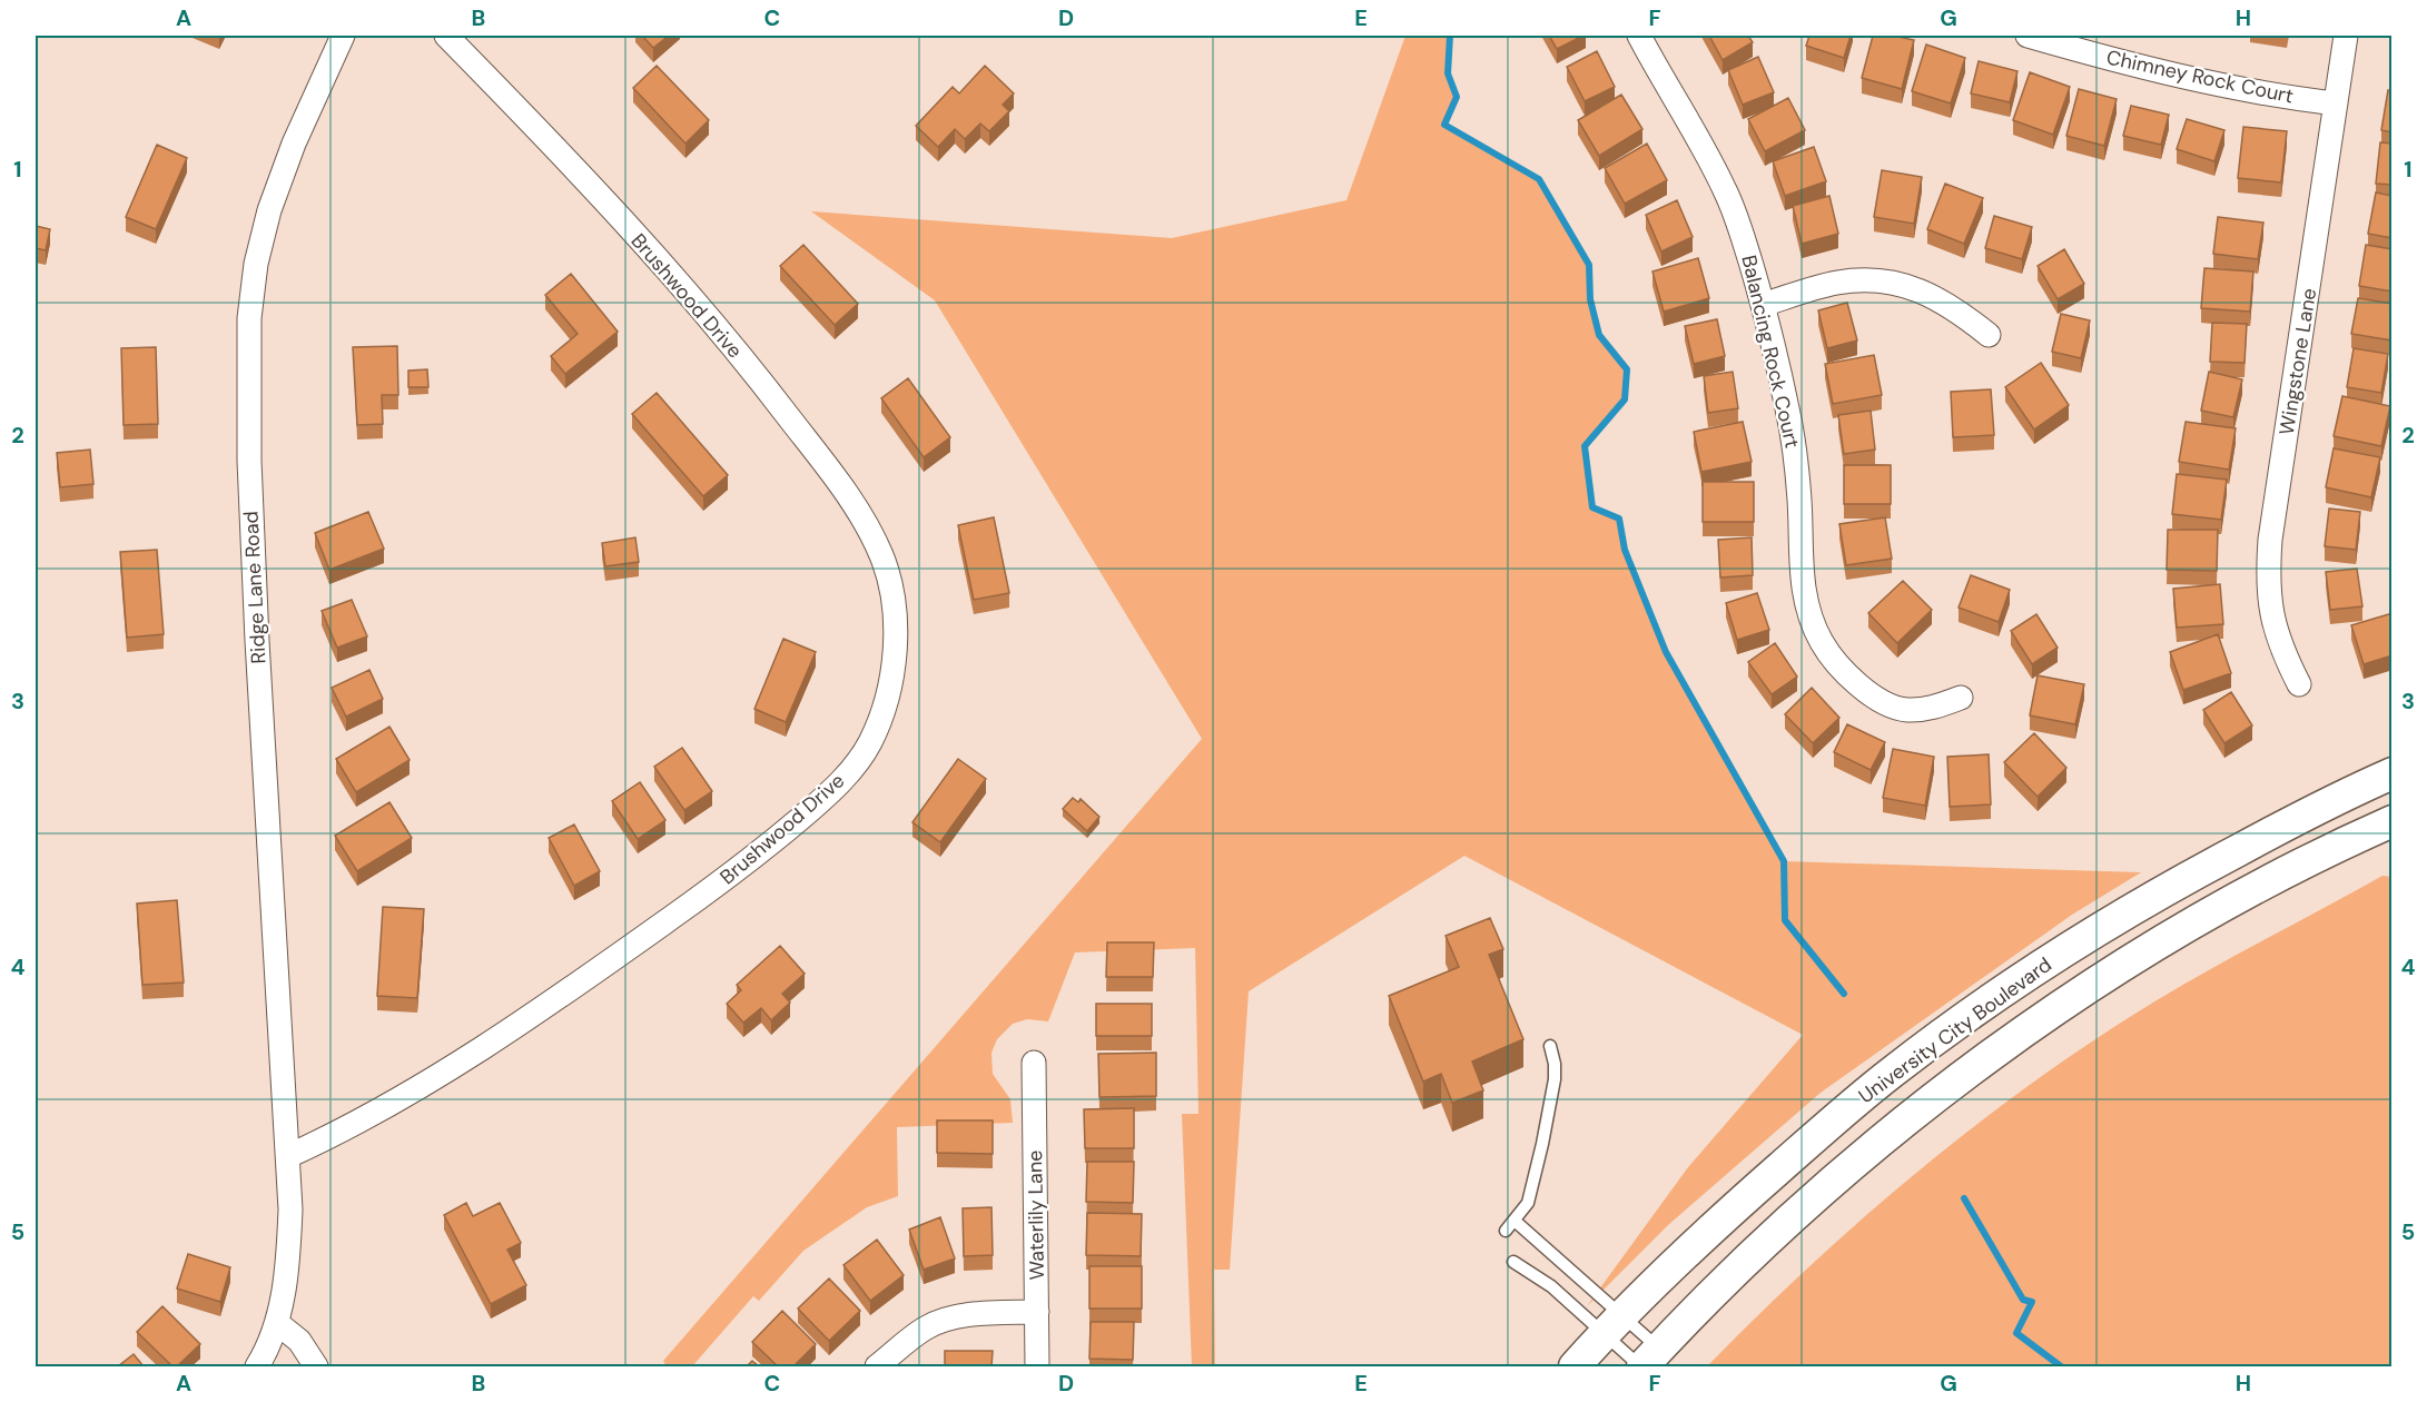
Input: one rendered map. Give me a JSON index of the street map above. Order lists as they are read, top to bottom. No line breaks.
{"streets":{"main road":["University City Boulevard"],"street":["Chimney Rock Court","Brushwood Drive","Balancing Rock Court","Wingstone Lane","Ridge Lane Road","Waterlily Lane"]},"crossings":[["Chimney Rock Court","Wingstone Lane"],["Brushwood Drive","Ridge Lane Road"]],"grid":{"columns":["A","B","C","D","E","F","G","H"],"rows":["1","2","3","4","5"]}}
